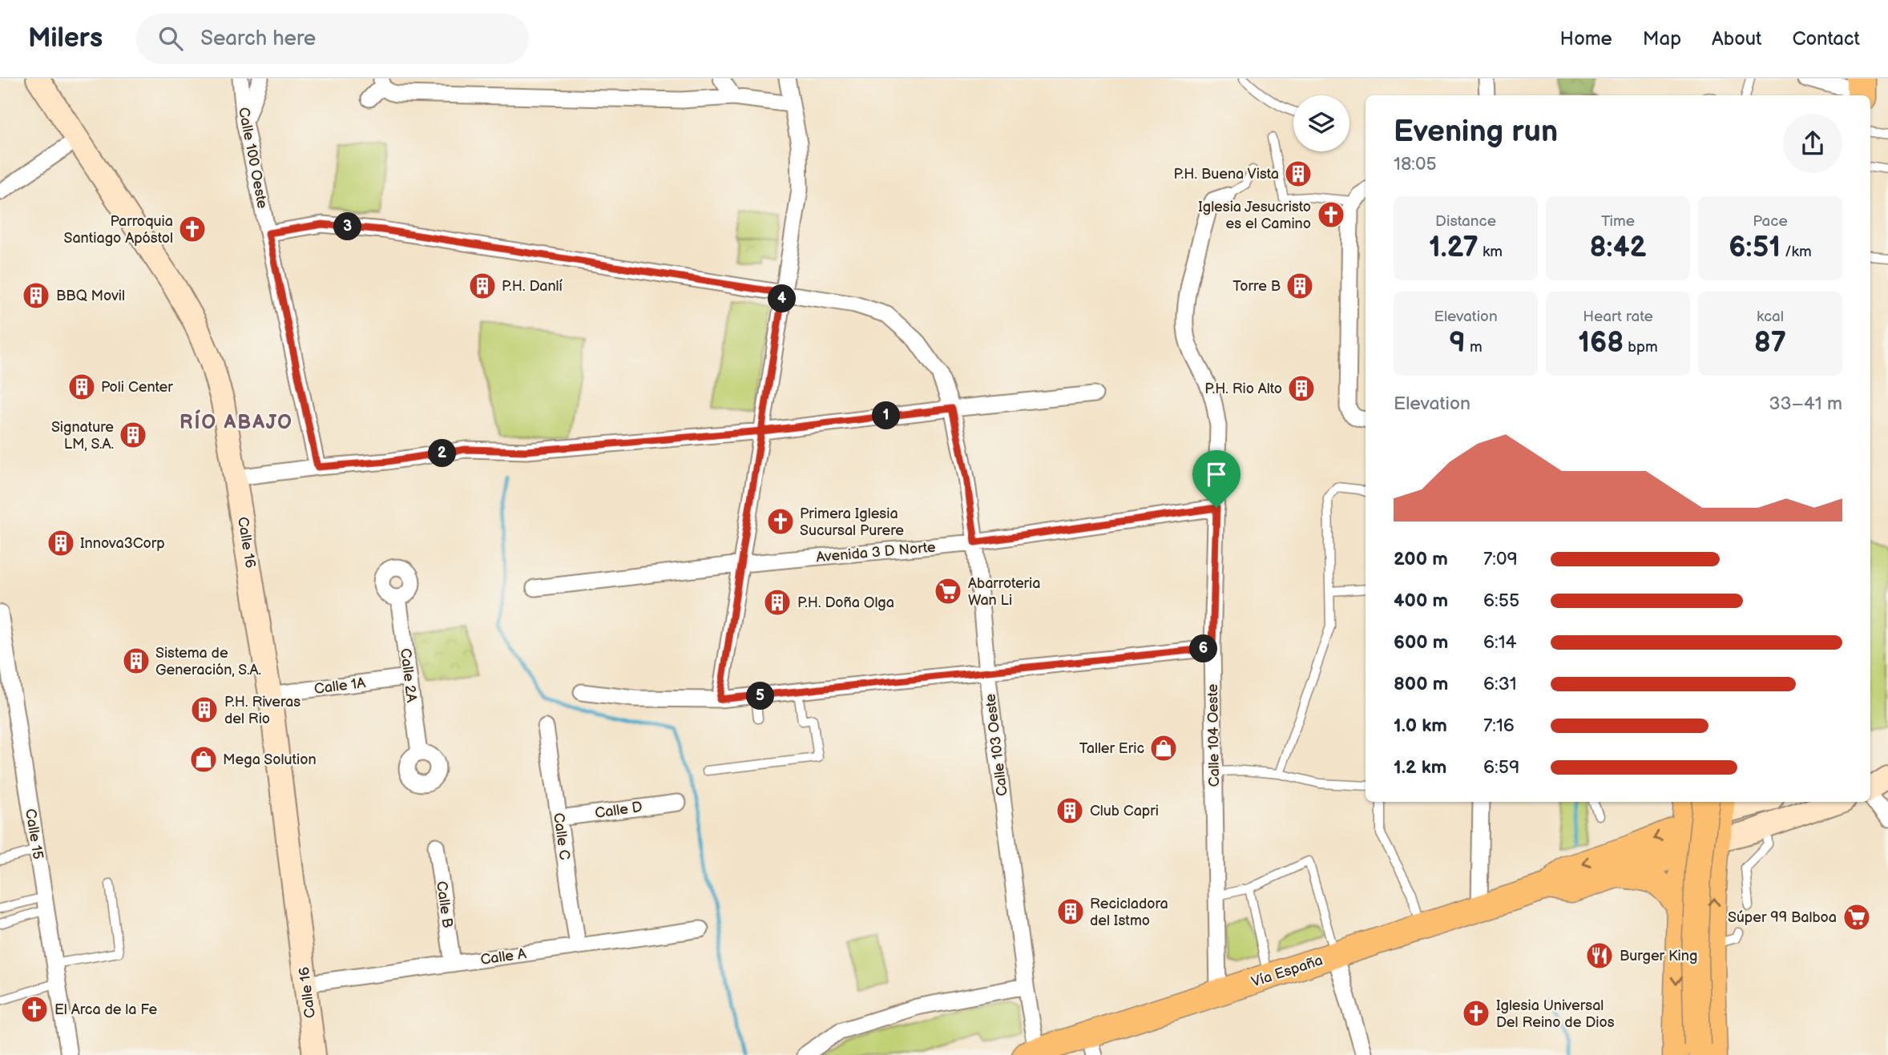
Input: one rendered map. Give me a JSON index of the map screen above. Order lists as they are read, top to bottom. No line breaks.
{"streets":{"main road":["Calle 16","Vía España"],"street":["Calle 100 Oeste","Avenida 3 D Norte","Calle 2A","Calle 1A","Calle 104 Oeste","Calle 103 Oeste","Calle D","Calle 15","Calle C","Calle B","Calle A"]},"crossings":[["Calle 100 Oeste","Calle 103 Oeste"],["Calle 16","Calle 1A"],["Calle 16","Calle A"],["Avenida 3 D Norte","Calle 104 Oeste"],["Avenida 3 D Norte","Calle 103 Oeste"],["Calle 2A","Calle 1A"],["Calle 104 Oeste","Vía España"],["Calle 103 Oeste","Vía España"],["Calle D","Calle C"],["Calle C","Calle A"],["Calle B","Calle A"]],"districts":["RÍO ABAJO"],"places":{"building":["P.H. Buena Vista","P.H. Danlí","Torre B","BBQ Movil","Poli Center","P.H. Rio Alto","Signature LM, S.A.","Innova3Corp","P.H. Doña Olga","Sistema de Generación, S.A.","P.H. Riveras del Rio","Club Capri","Recicladora del Istmo"],"church":["Iglesia Jesucristo es el Camino","Parroquia Santiago Apóstol","Primera Iglesia Sucursal Purere","El Arca de la Fe","Iglesia Universal Del Reino de Dios"],"supermarket":["Abarroteria Wan Li","Súper 99 Balboa"],"shop":["Taller Eric","Mega Solution"],"restaurant":["Burger King"]},"page":{"header":"Milers","search":"Search here","nav":["Home","Map","About","Contact"],"heading":["Evening run","18:05"],"stats":[["Distance","1.27 km"],["Time","8:42"],["Pace","6:51 /km"],["Elevation","9 m"],["Heart rate","168 bpm"],["kcal","87"]],"pins":["3","4","1","2","6","5"],"chart":["Elevation","33–41 m"],"list":[{"name":"200 m","note":"7:09"},{"name":"400 m","note":"6:55"},{"name":"600 m","note":"6:14"},{"name":"800 m","note":"6:31"},{"name":"1.0 km","note":"7:16"},{"name":"1.2 km","note":"6:59"}]}}
